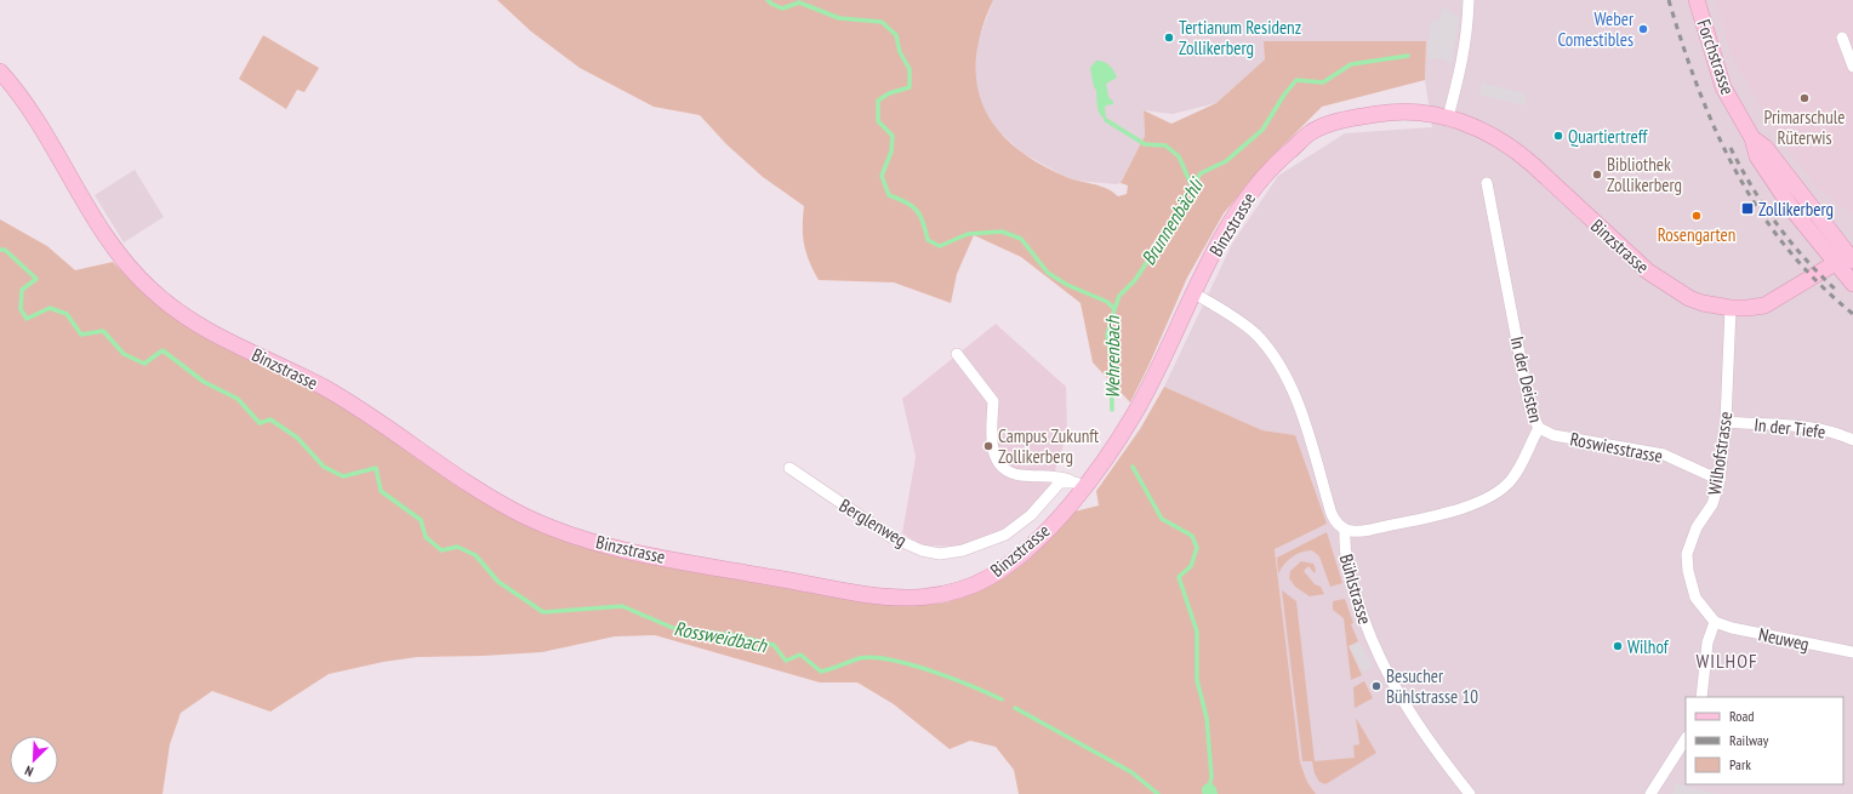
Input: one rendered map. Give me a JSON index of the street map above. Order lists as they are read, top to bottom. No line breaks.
{"streets":{"main road":["Forchstrasse","Binzstrasse"],"street":["In der Deisten","In der Tiefe","Roswiesstrasse","Wilhofstrasse","Berglenweg","Bühlstrasse","Neuweg"]},"crossings":[["Forchstrasse","Binzstrasse"],["Binzstrasse","Wilhofstrasse"],["Binzstrasse","Berglenweg"],["Binzstrasse","Bühlstrasse"],["In der Deisten","Roswiesstrasse"],["In der Deisten","Bühlstrasse"],["In der Tiefe","Wilhofstrasse"],["Roswiesstrasse","Wilhofstrasse"],["Wilhofstrasse","Neuweg"]],"districts":["WILHOF"],"water":["Brunnenbächli","Wehrenbach","Rossweidbach"],"places":{"other":["Weber Comestibles","Tertianum Residenz Zollikerberg","Primarschule Rüterwis","Quartiertreff","Bibliothek Zollikerberg","Rosengarten","Campus Zukunft Zollikerberg","Wilhof","Besucher Bühlstrasse 10"],"transit":["Zollikerberg"]},"legend":["Road","Railway","Park"],"north":"bottom left"}
